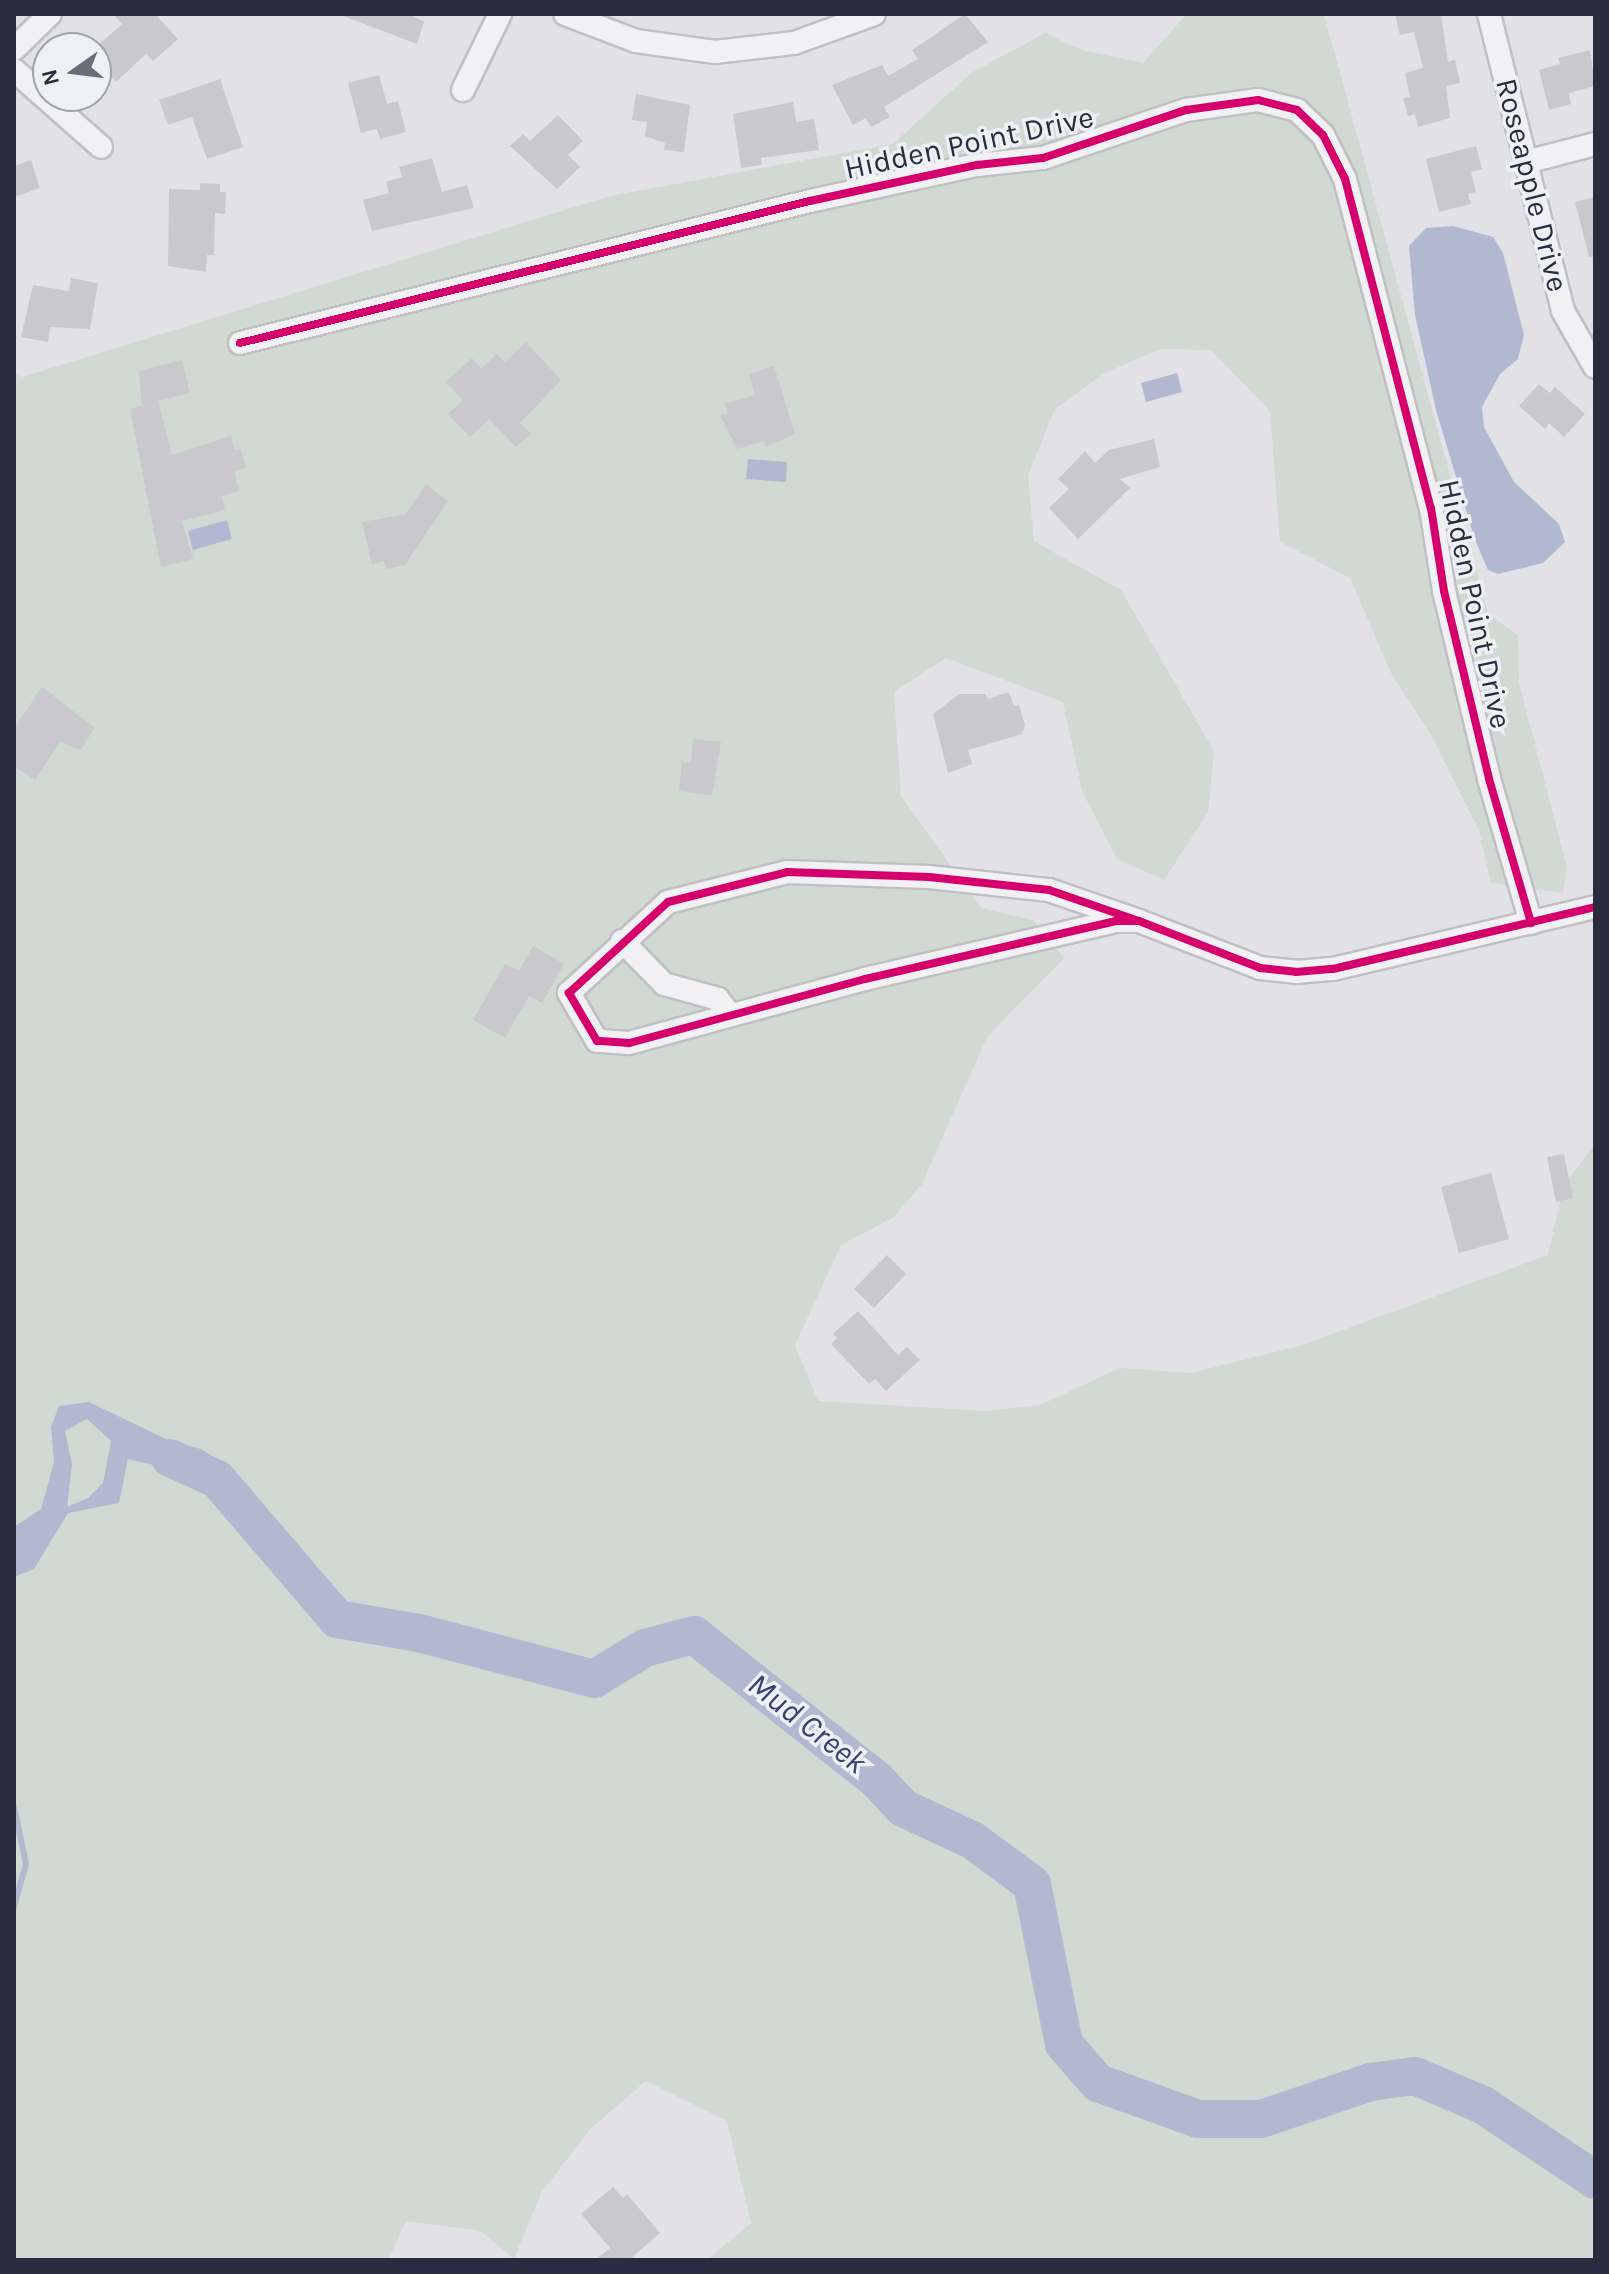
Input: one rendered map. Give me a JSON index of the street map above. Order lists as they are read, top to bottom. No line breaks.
{"streets":{"street":["Hidden Point Drive","Roseapple Drive"]},"water":["Mud Creek"],"north":"left"}
